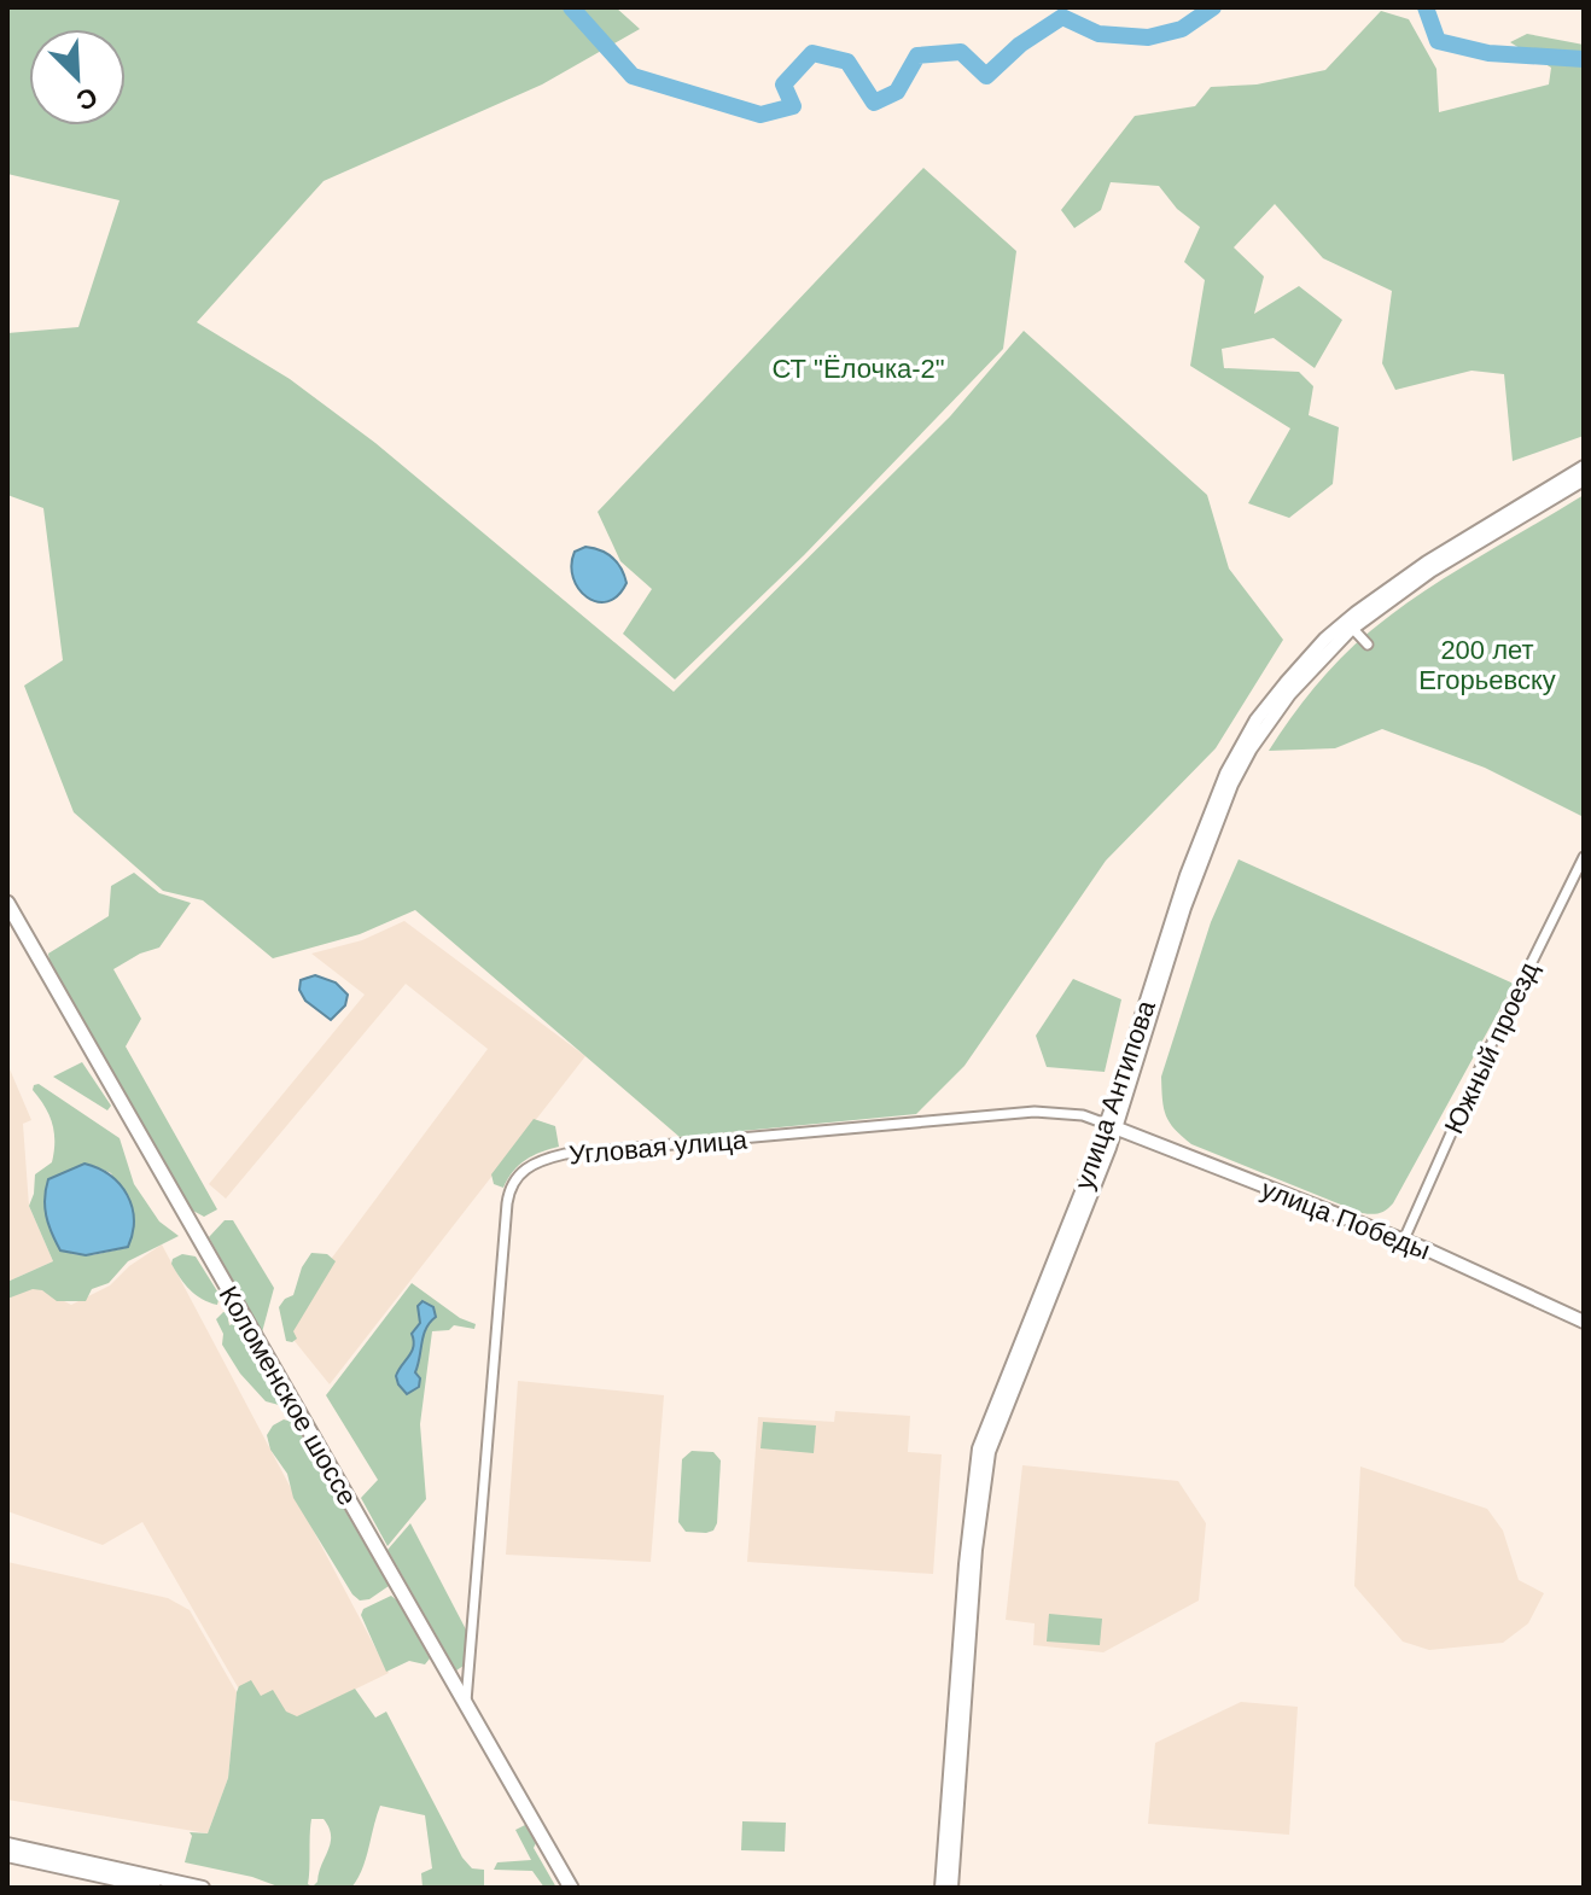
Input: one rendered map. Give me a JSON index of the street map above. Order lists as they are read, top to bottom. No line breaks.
{"streets":{"main road":["улица Антипова","улица Победы","Коломенское шоссе"],"street":["Южный проезд","Угловая улица"]},"crossings":[["Южный проезд","улица Победы"],["улица Антипова","Угловая улица"],["улица Антипова","улица Победы"],["Угловая улица","улица Победы"],["Угловая улица","Коломенское шоссе"]],"parks":["СТ \"Ёлочка-2\"","200 лет Егорьевску"],"north":"bottom right"}
